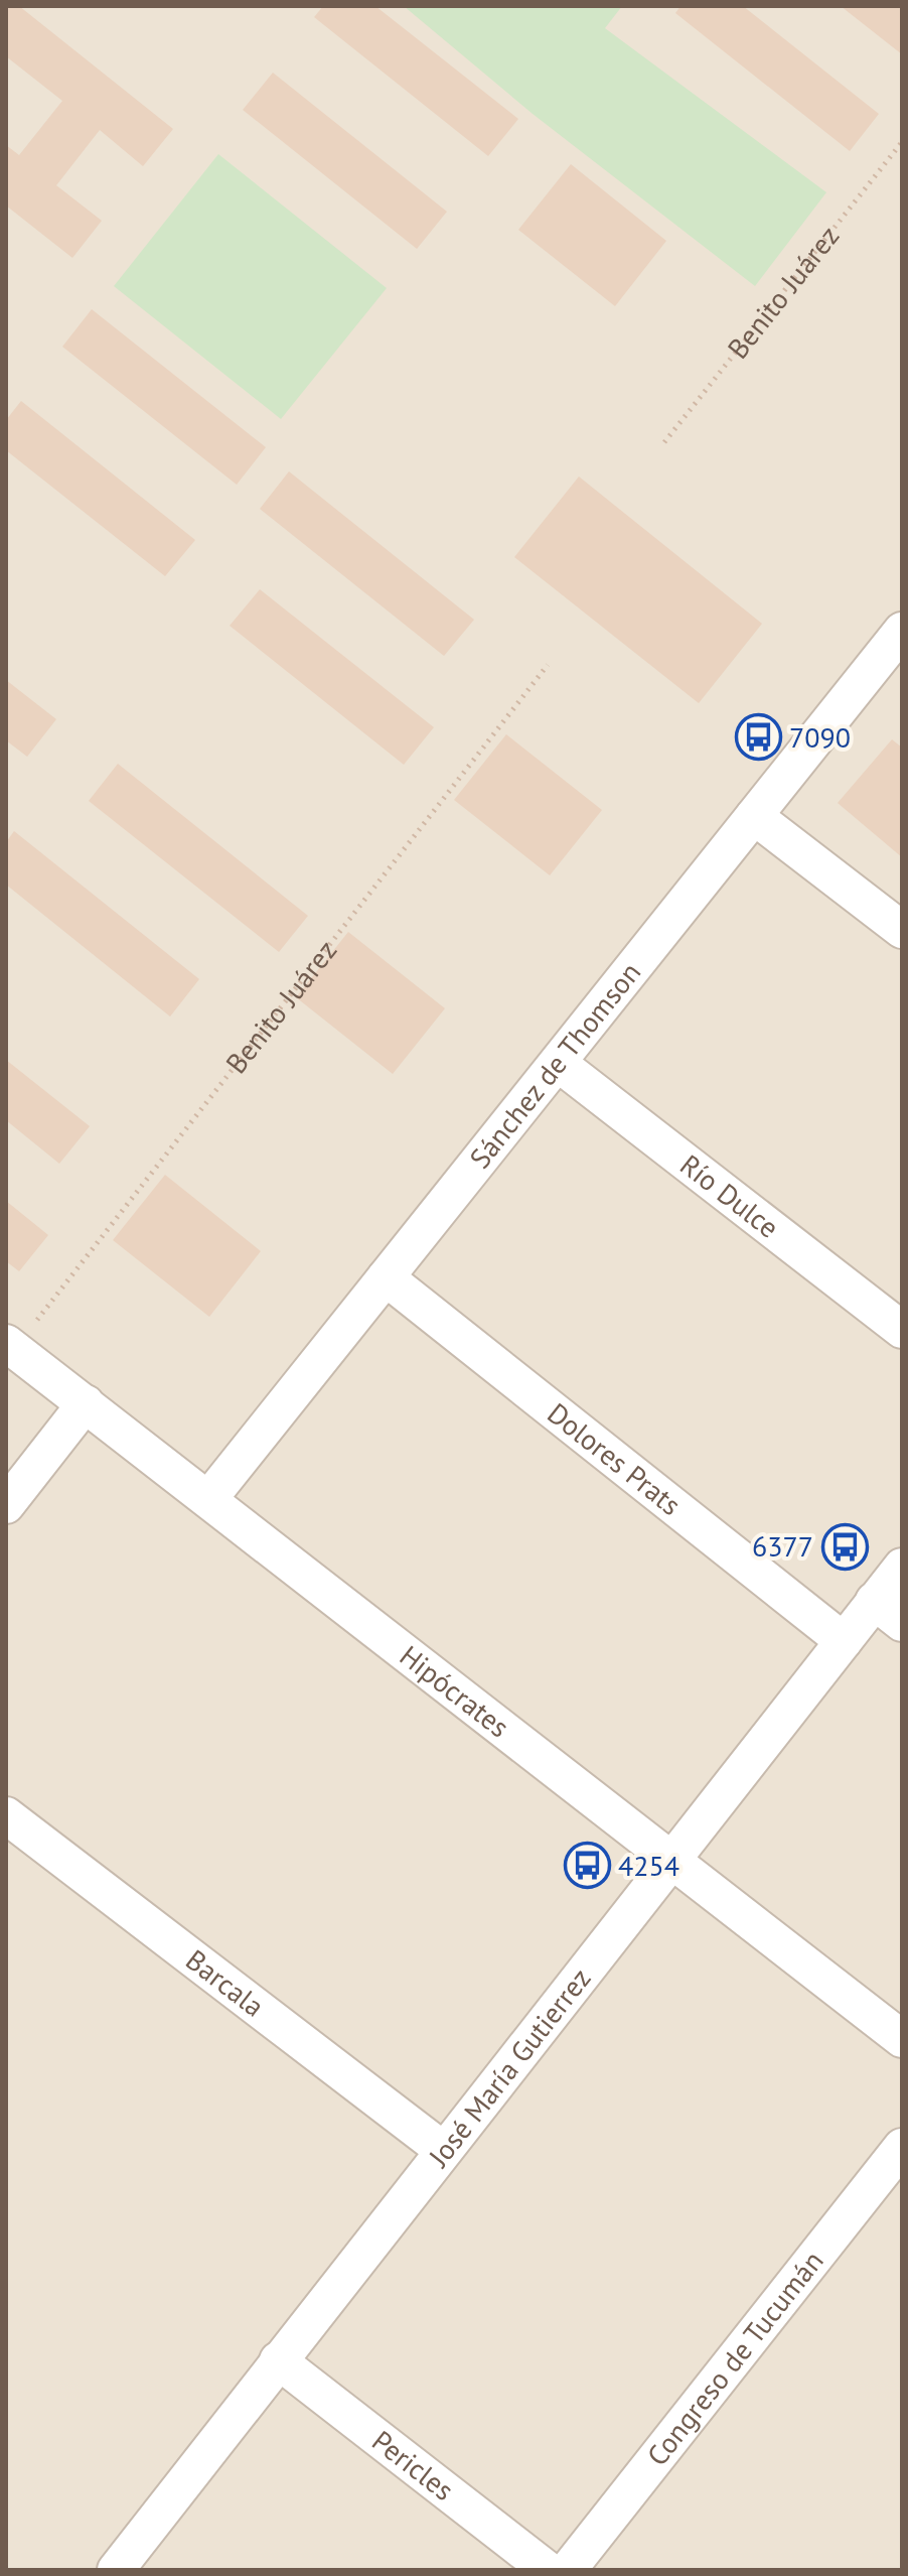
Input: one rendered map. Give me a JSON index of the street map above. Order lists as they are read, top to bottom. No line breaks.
{"streets":{"street":["Sánchez de Thomson","Río Dulce","Dolores Prats","Hipócrates","Barcala","José María Gutierrez","Congreso de Tucumán","Pericles"],"path":["Benito Juárez"]},"crossings":[["Benito Juárez","Hipócrates"],["Sánchez de Thomson","Río Dulce"],["Sánchez de Thomson","Dolores Prats"],["Sánchez de Thomson","Hipócrates"],["Dolores Prats","José María Gutierrez"],["Hipócrates","José María Gutierrez"],["Barcala","José María Gutierrez"],["José María Gutierrez","Pericles"]],"places":{"bus stop":["7090","6377","4254"]}}
